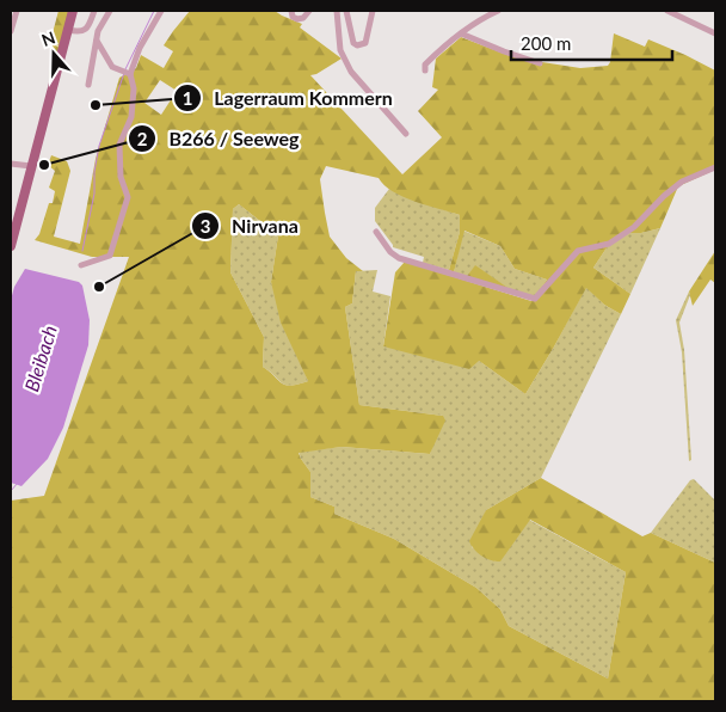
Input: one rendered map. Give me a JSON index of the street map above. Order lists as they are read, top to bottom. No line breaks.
{"water":["Bleibach"],"places":["Lagerraum Kommern","B266 / Seeweg","Nirvana"],"scale_bar":"200 m","north":"top"}
